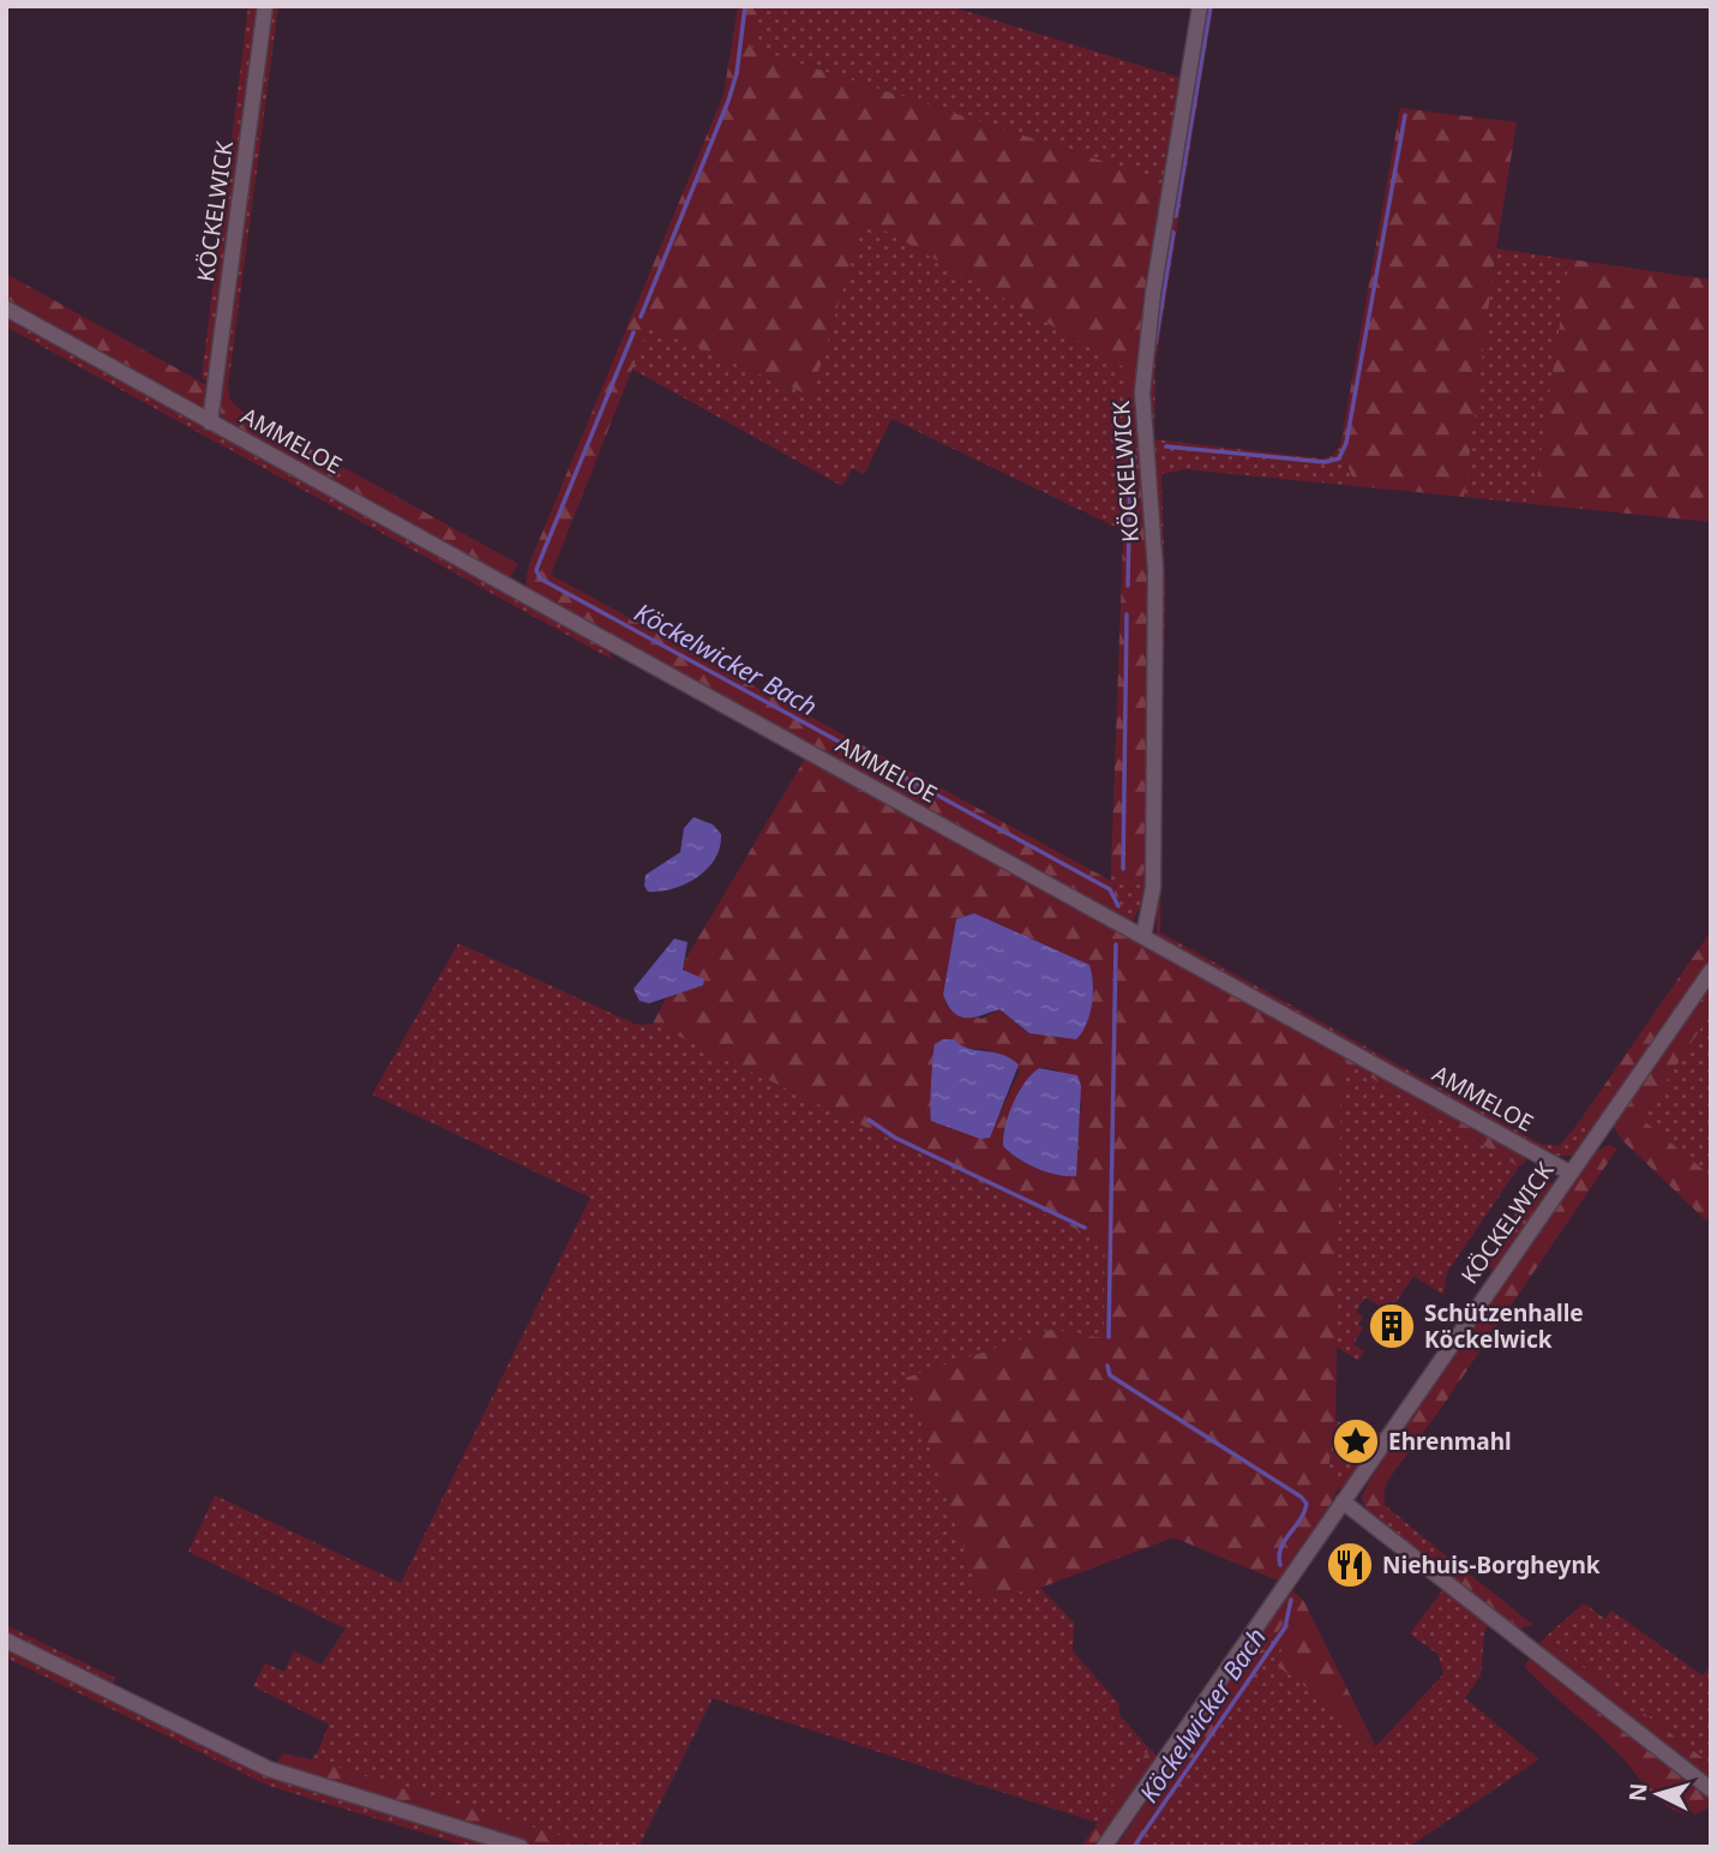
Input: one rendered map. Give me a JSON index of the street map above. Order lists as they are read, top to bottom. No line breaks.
{"streets":{"street":["KÖCKELWICK","AMMELOE"]},"crossings":[["KÖCKELWICK","AMMELOE"]],"water":["Köckelwicker Bach"],"places":{"building":["Schützenhalle Köckelwick"],"place":["Ehrenmahl"],"restaurant":["Niehuis-Borgheynk"]},"north":"left"}
